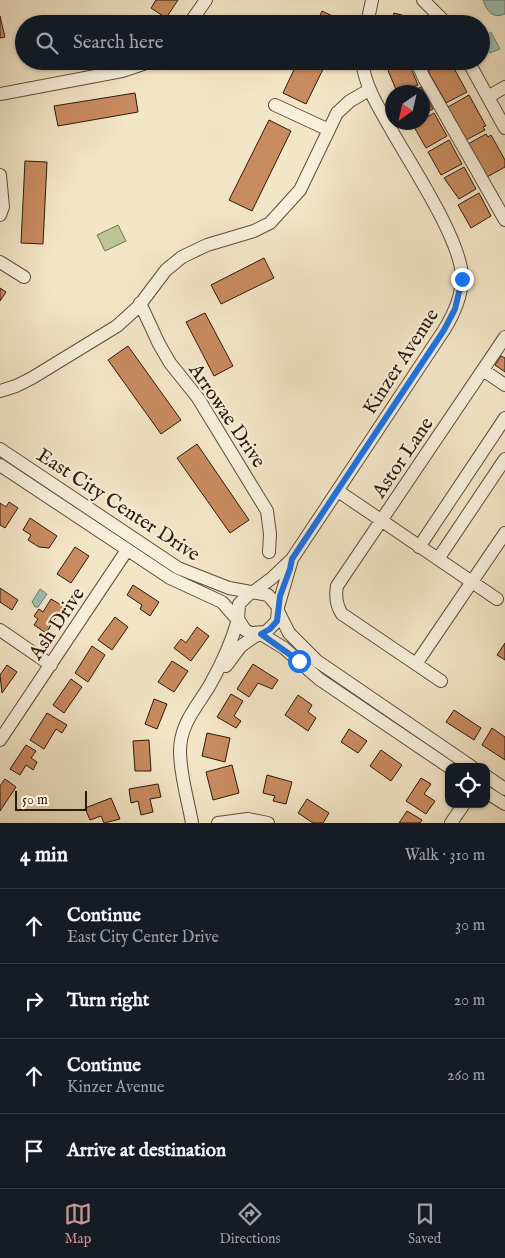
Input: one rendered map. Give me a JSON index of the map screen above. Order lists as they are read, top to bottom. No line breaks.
{"streets":{"street":["Kinzer Avenue","Arrowae Drive","Astor Lane","East City Center Drive","Ash Drive"]},"crossings":[["Kinzer Avenue","East City Center Drive"],["East City Center Drive","Ash Drive"]],"scale_bar":"50 m","north":"bottom left","page":{"search":"Search here","scale":"50 m","heading":["4 min","Walk · 310 m"],"list":[["Continue","East City Center Drive","30 m"],["Turn right","20 m"],["Continue","Kinzer Avenue","260 m"],"Arrive at destination"],"nav":["Map","Directions","Saved"]}}
